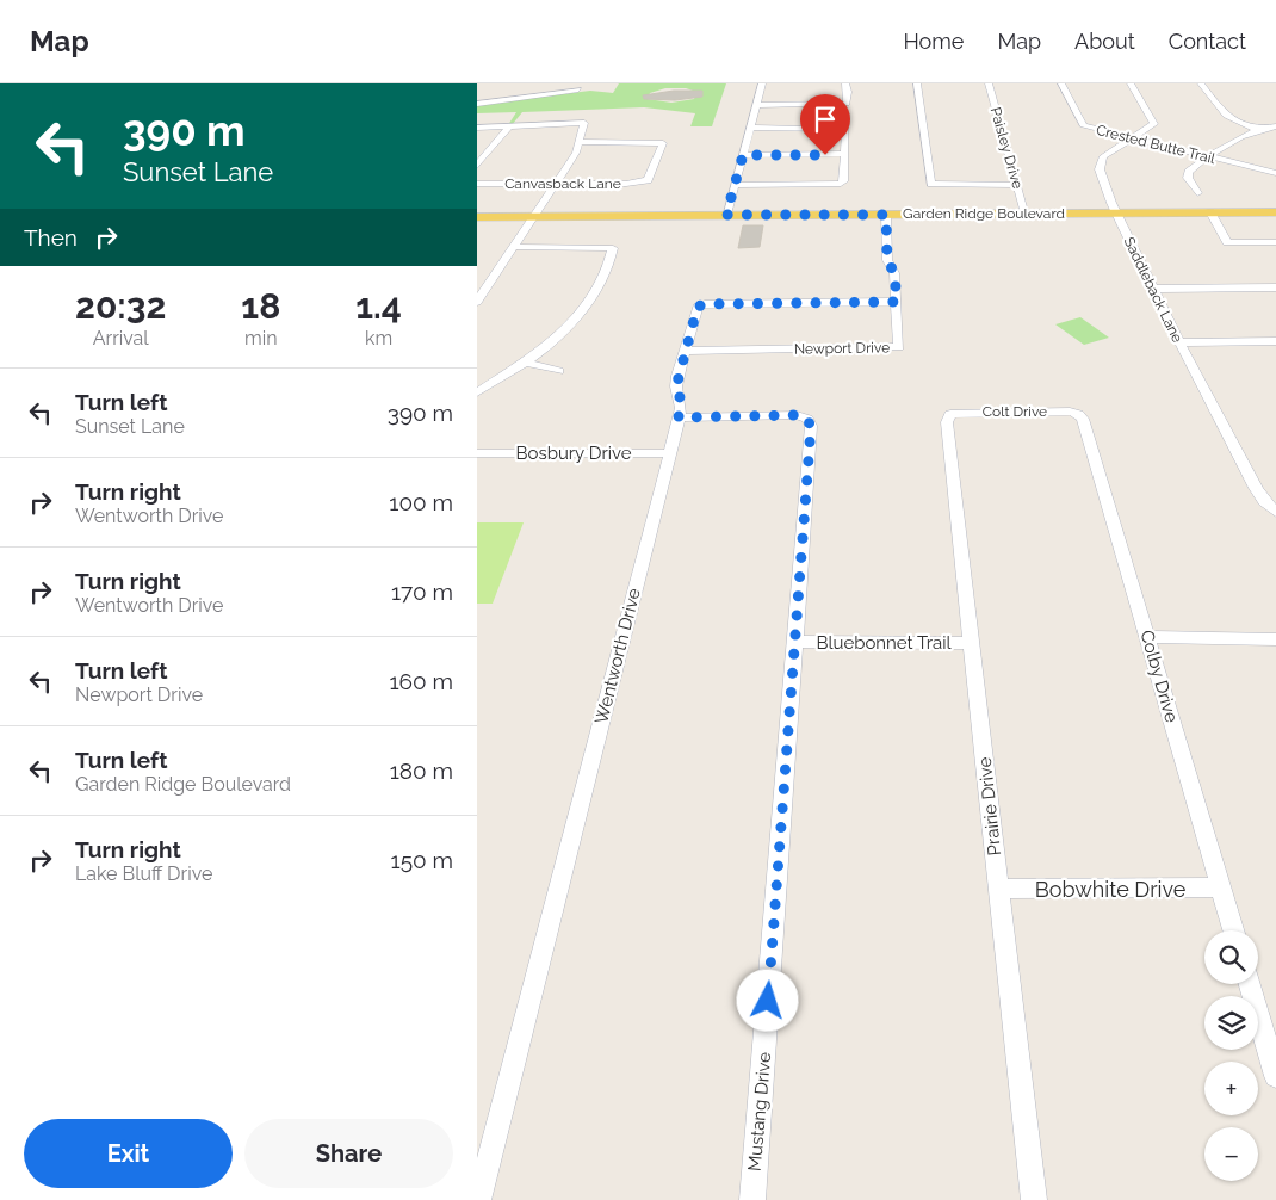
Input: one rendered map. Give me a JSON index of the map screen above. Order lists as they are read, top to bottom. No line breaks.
{"streets":{"main road":["Garden Ridge Boulevard"],"street":["Crested Butte Trail","Paisley Drive","Canvasback Lane","Saddleback Lane","Newport Drive","Colt Drive","Bosbury Drive","Bluebonnet Trail","Wentworth Drive","Colby Drive","Prairie Drive","Bobwhite Drive","Mustang Drive"]},"crossings":[["Crested Butte Trail","Saddleback Lane"],["Paisley Drive","Garden Ridge Boulevard"],["Garden Ridge Boulevard","Saddleback Lane"],["Garden Ridge Boulevard","Newport Drive"],["Newport Drive","Wentworth Drive"],["Colt Drive","Colby Drive"],["Colt Drive","Prairie Drive"],["Bosbury Drive","Wentworth Drive"],["Bluebonnet Trail","Prairie Drive"],["Bluebonnet Trail","Mustang Drive"],["Wentworth Drive","Mustang Drive"],["Colby Drive","Bobwhite Drive"],["Prairie Drive","Bobwhite Drive"]],"page":{"header":"Map","nav":["Home","Map","About","Contact"],"turn":["390 m","Sunset Lane"],"then":"Then","eta":["20:32","Arrival","18","min","1.4","km"],"list":[{"name":"Turn left","note":"Sunset Lane","value":"390 m"},{"name":"Turn right","note":"Wentworth Drive","value":"100 m"},{"name":"Turn right","note":"Wentworth Drive","value":"170 m"},{"name":"Turn left","note":"Newport Drive","value":"160 m"},{"name":"Turn left","note":"Garden Ridge Boulevard","value":"180 m"},{"name":"Turn right","note":"Lake Bluff Drive","value":"150 m"}],"map_buttons":["+","−"],"buttons":["Exit","Share"]}}
